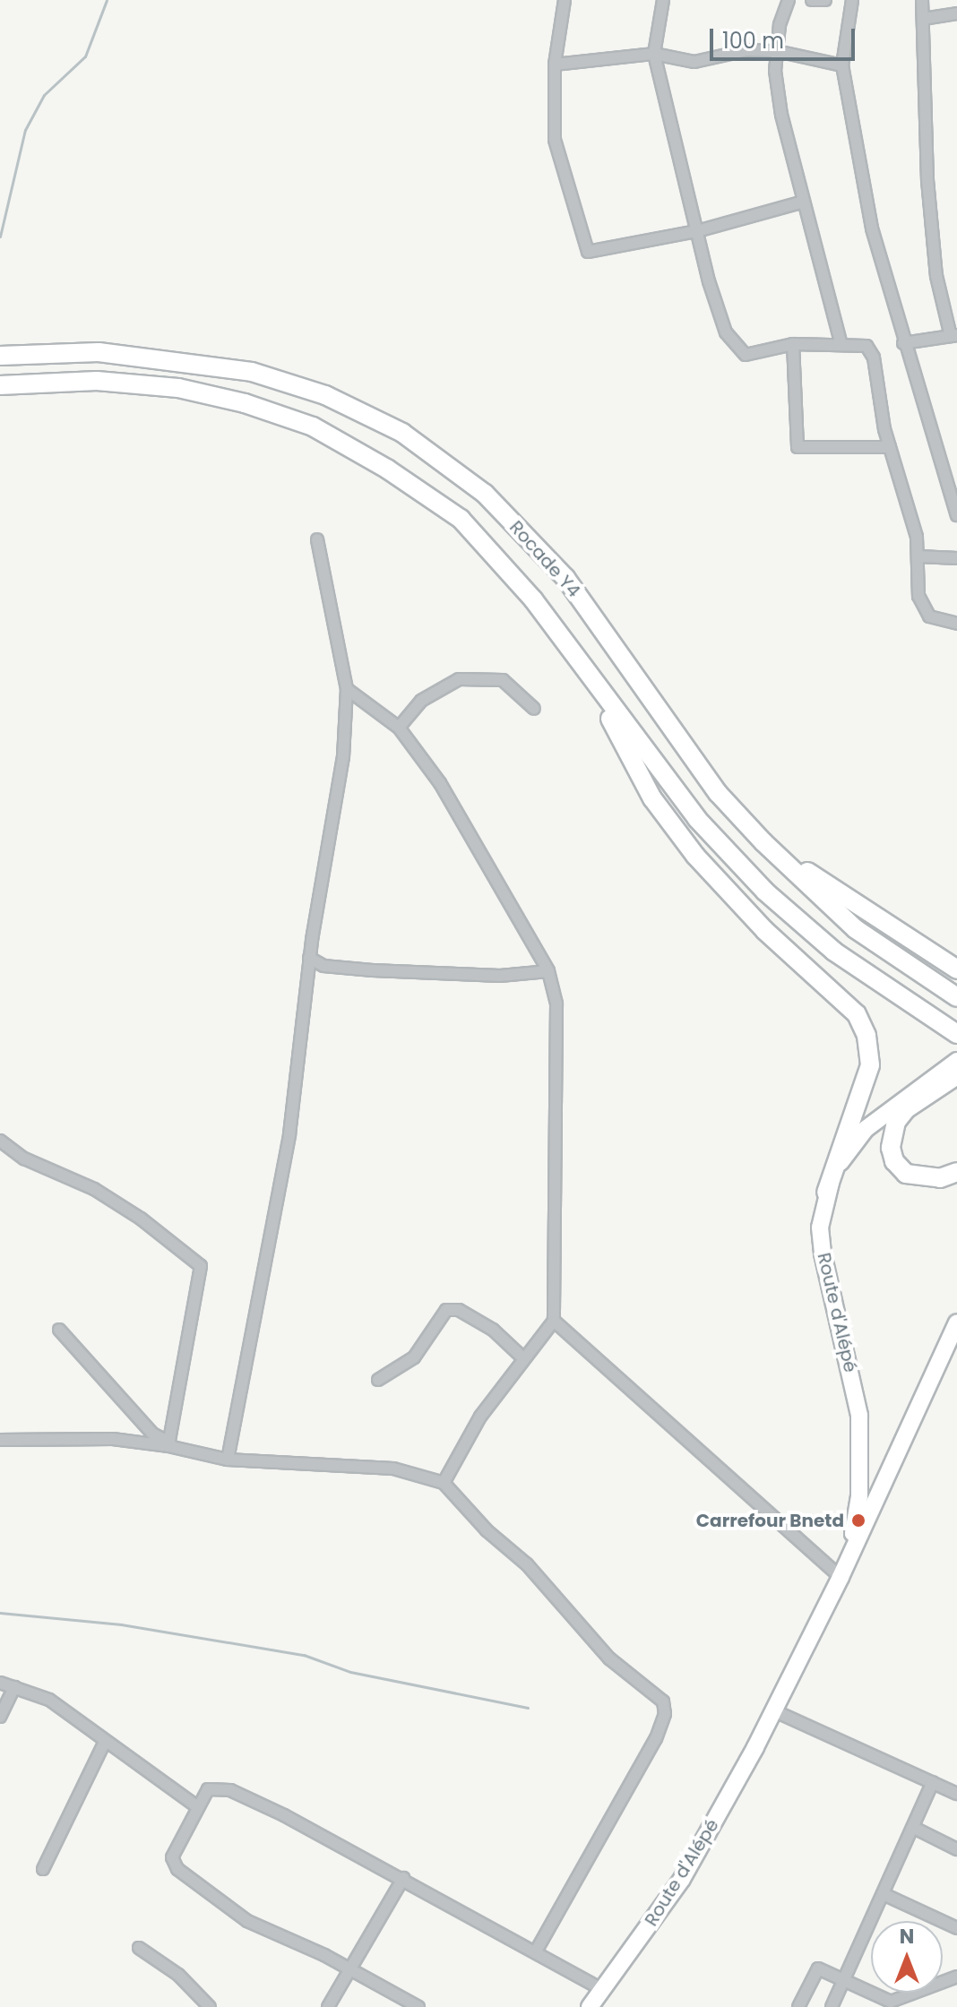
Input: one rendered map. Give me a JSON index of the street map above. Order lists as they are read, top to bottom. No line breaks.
{"streets":{"highway":["Rocade Y4"],"main road":["Route d'Alépé"]},"places":["Carrefour Bnetd"],"scale_bar":"100 m","north":"top"}
